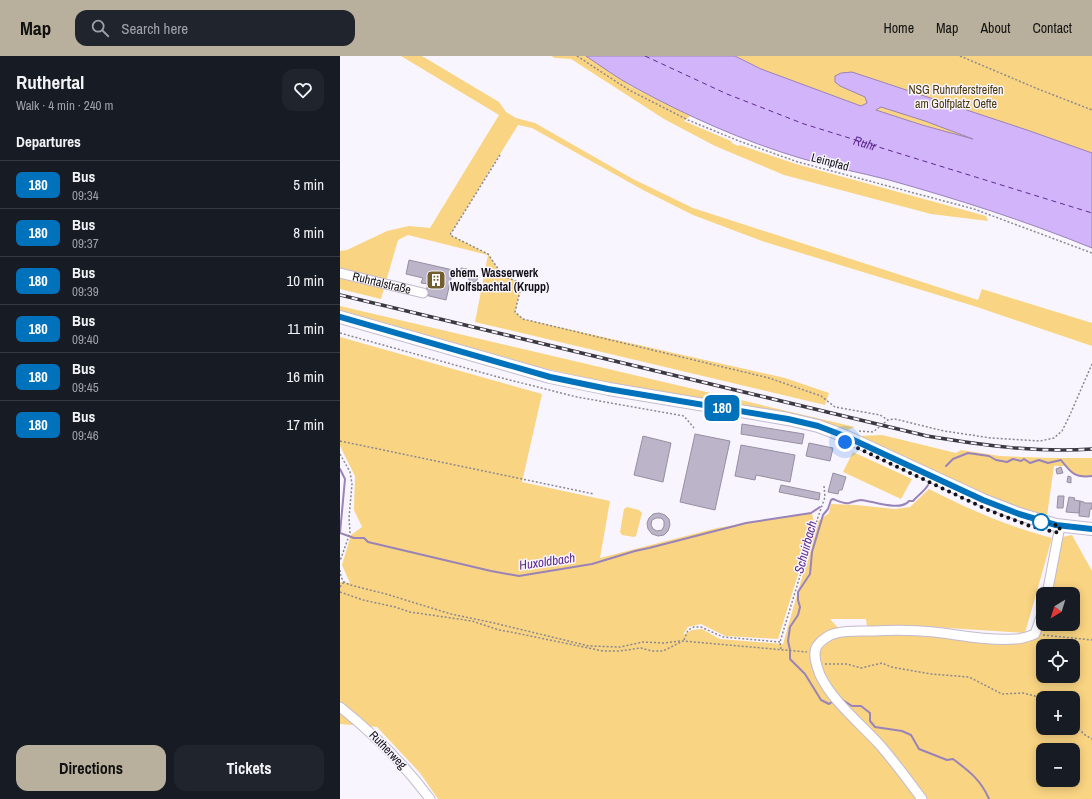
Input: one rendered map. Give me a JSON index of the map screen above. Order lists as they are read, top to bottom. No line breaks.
{"streets":{"street":["Ruhrtalstraße","Rutherweg"],"path":["Leinpfad"]},"water":["Ruhr","Schuirbach","Huxoldbach"],"parks":["NSG Ruhruferstreifen am Golfplatz Oefte"],"places":{"building":["ehem. Wasserwerk Wolfsbachtal (Krupp)"]},"lines":["bus line 180"],"north":"bottom left","page":{"header":"Map","search":"Search here","nav":["Home","Map","About","Contact"],"heading":[["Ruthertal","Walk · 4 min · 240 m"],"Departures"],"on_map":"180","list":[{"mark":"180","name":"Bus","note":"09:34","value":"5 min"},{"mark":"180","name":"Bus","note":"09:37","value":"8 min"},{"mark":"180","name":"Bus","note":"09:39","value":"10 min"},{"mark":"180","name":"Bus","note":"09:40","value":"11 min"},{"mark":"180","name":"Bus","note":"09:45","value":"16 min"},{"mark":"180","name":"Bus","note":"09:46","value":"17 min"}],"map_buttons":["+","−"],"buttons":["Directions","Tickets"]}}
